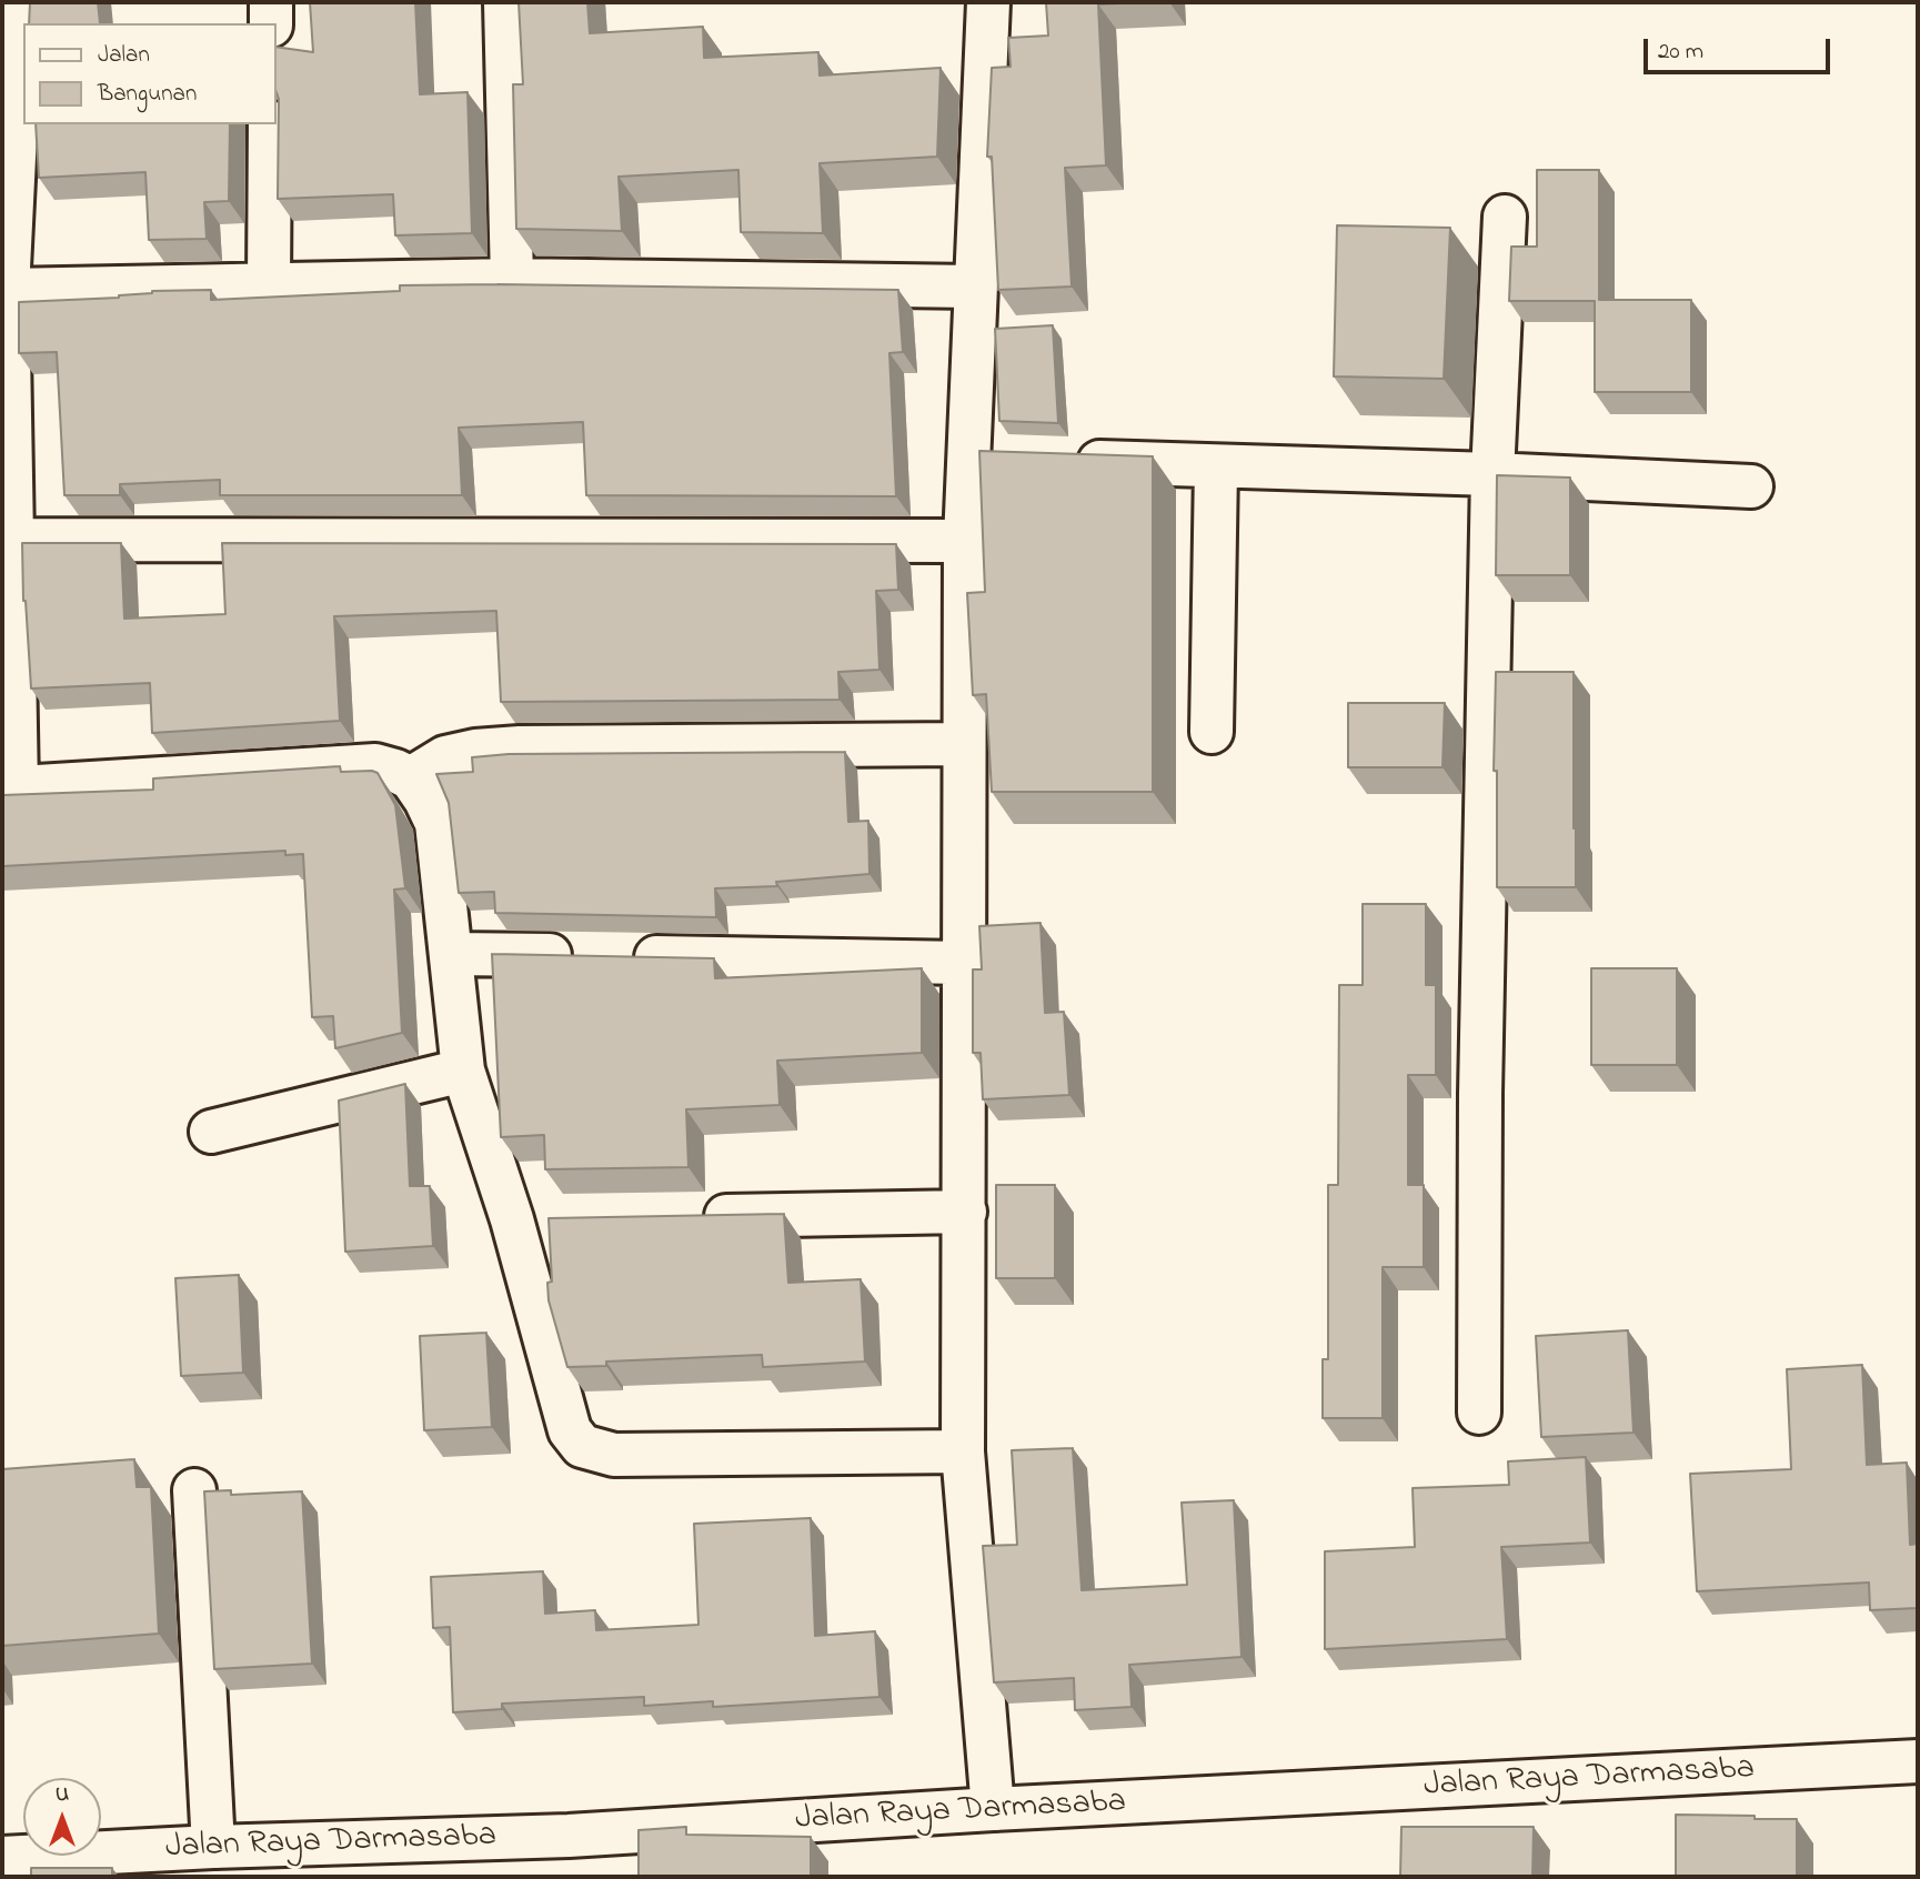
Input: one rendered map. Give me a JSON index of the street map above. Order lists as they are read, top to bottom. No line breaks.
{"streets":{"street":["Jalan Raya Darmasaba"]},"legend":["Jalan","Bangunan"],"scale_bar":"20 m","north":"top"}
